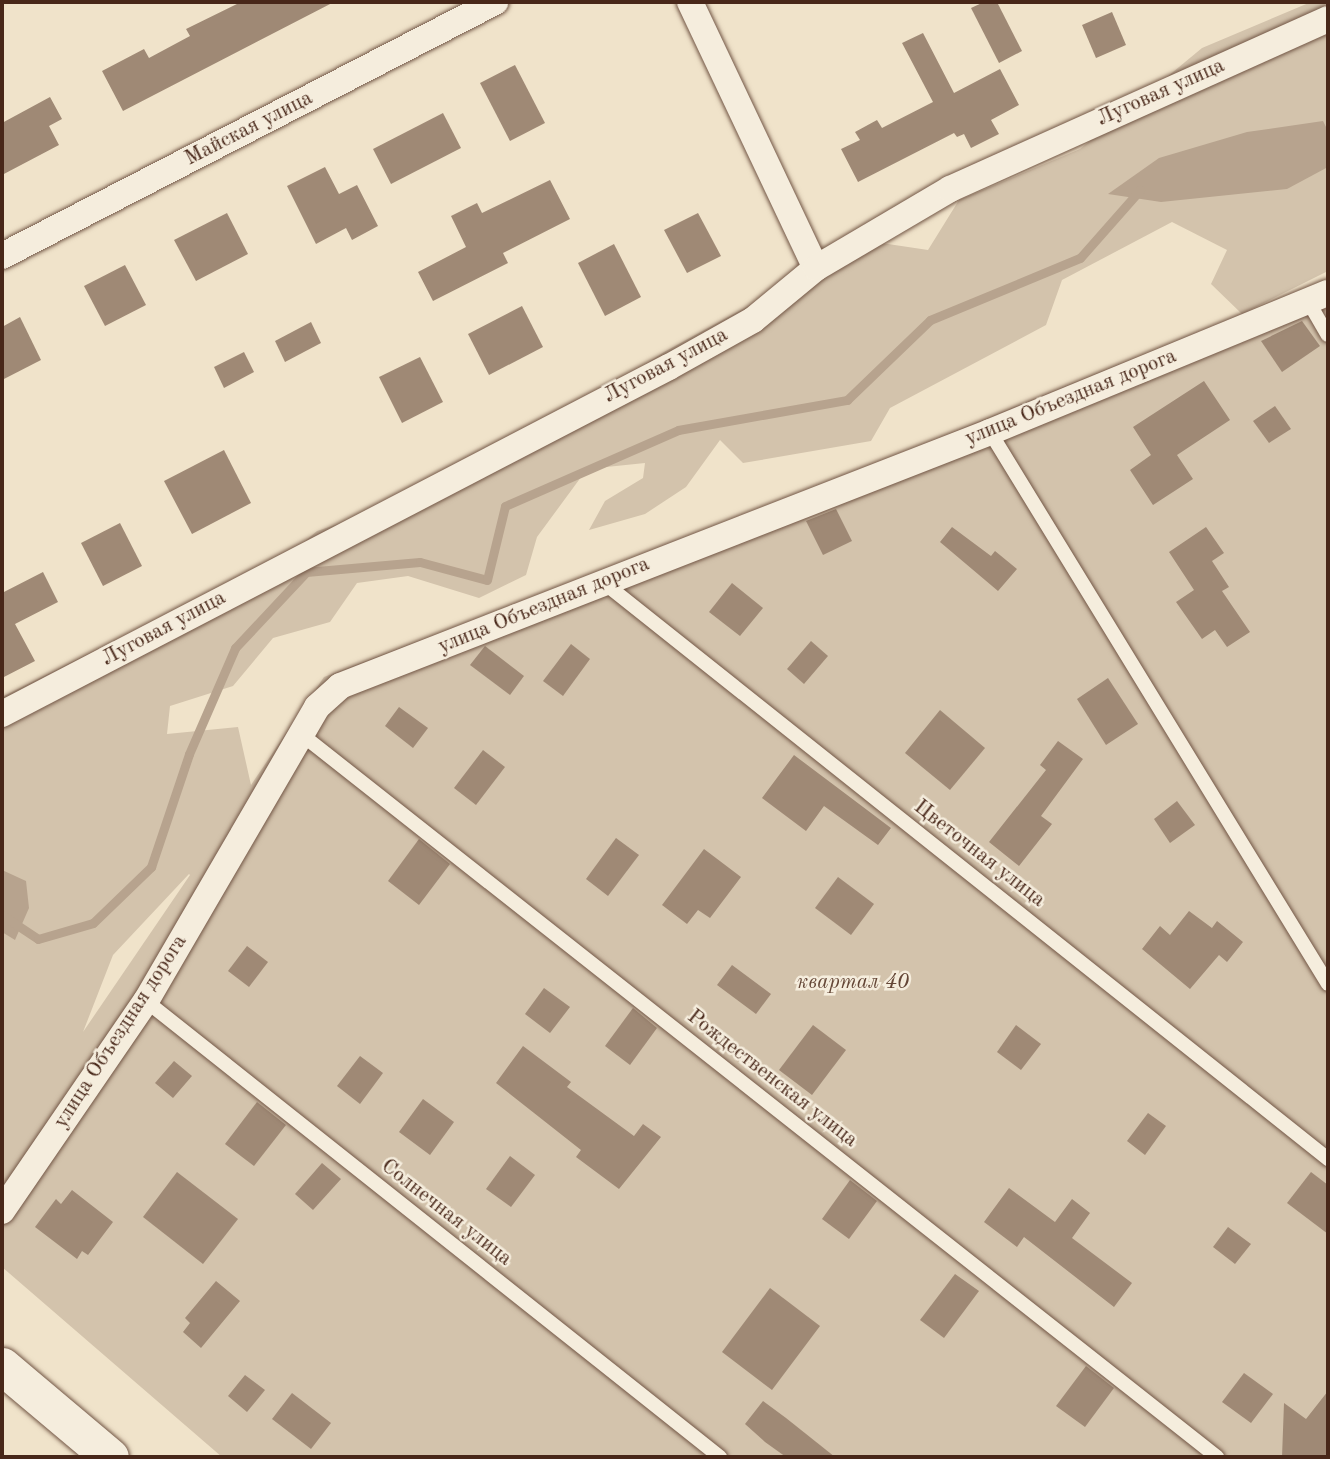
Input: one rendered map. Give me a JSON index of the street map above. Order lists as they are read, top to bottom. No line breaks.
{"streets":{"street":["Луговая улица","Майская улица","улица Объездная дорога"],"lane":["Цветочная улица","Рождественская улица","Солнечная улица"]},"crossings":[["улица Объездная дорога","Цветочная улица"],["улица Объездная дорога","Рождественская улица"],["улица Объездная дорога","Солнечная улица"]],"parks":["квартал 40"]}
